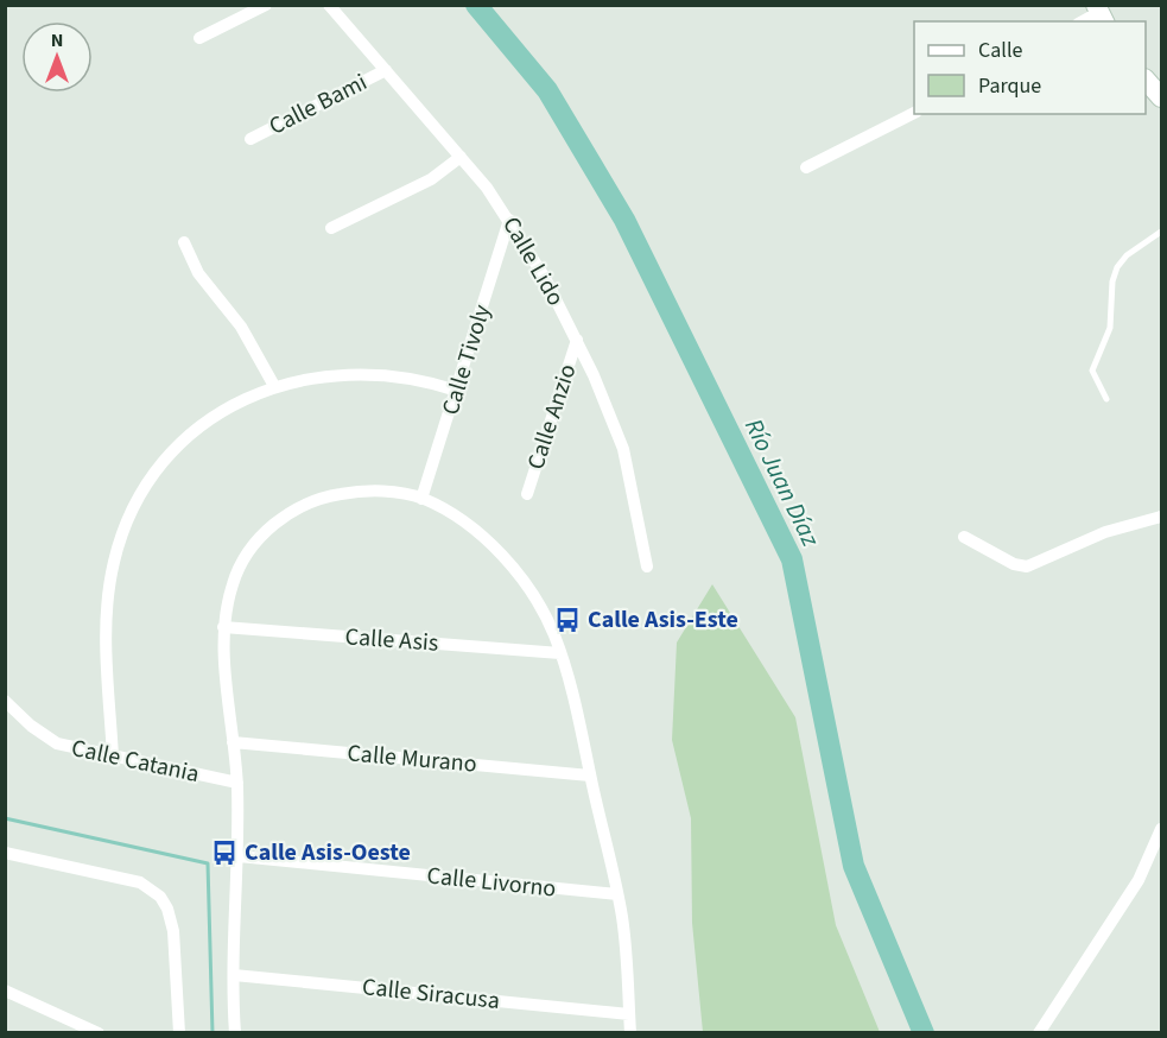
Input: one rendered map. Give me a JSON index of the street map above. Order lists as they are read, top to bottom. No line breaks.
{"streets":{"street":["Calle Bami","Calle Lido","Calle Tivoly","Calle Anzio","Calle Asis","Calle Murano","Calle Catania","Calle Livorno","Calle Siracusa"]},"crossings":[["Calle Bami","Calle Lido"],["Calle Lido","Calle Tivoly"],["Calle Lido","Calle Anzio"]],"water":["Río Juan Díaz"],"places":{"bus stop":["Calle Asis-Este","Calle Asis-Oeste"]},"legend":["Calle","Parque"],"north":"top"}
